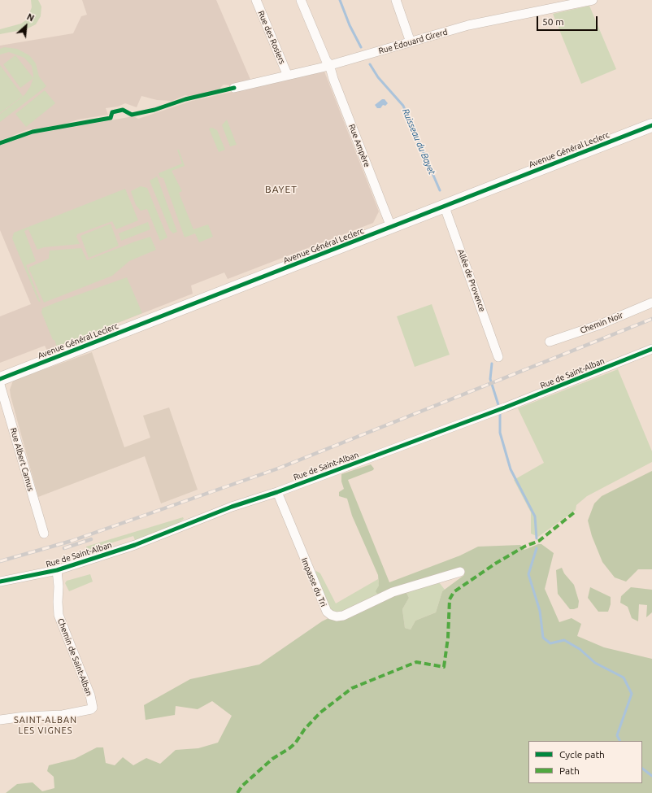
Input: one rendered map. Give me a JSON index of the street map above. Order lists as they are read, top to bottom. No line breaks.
{"streets":{"main road":["Avenue Général Leclerc"],"street":["Rue des Rosiers","Rue Édouard Girerd","Rue Ampère","Allée de Provence","Chemin Noir","Rue de Saint-Alban","Rue Albert Camus","Impasse du Tri","Chemin de Saint-Alban"]},"crossings":[["Rue des Rosiers","Rue Édouard Girerd"],["Rue Édouard Girerd","Rue Ampère"],["Rue Ampère","Avenue Général Leclerc"],["Avenue Général Leclerc","Allée de Provence"],["Rue de Saint-Alban","Impasse du Tri"],["Rue de Saint-Alban","Chemin de Saint-Alban"]],"districts":["BAYET","SAINT-ALBAN LES VIGNES"],"water":["Ruisseau du Bayet"],"legend":["Cycle path","Path"],"scale_bar":"50 m","north":"top right"}
